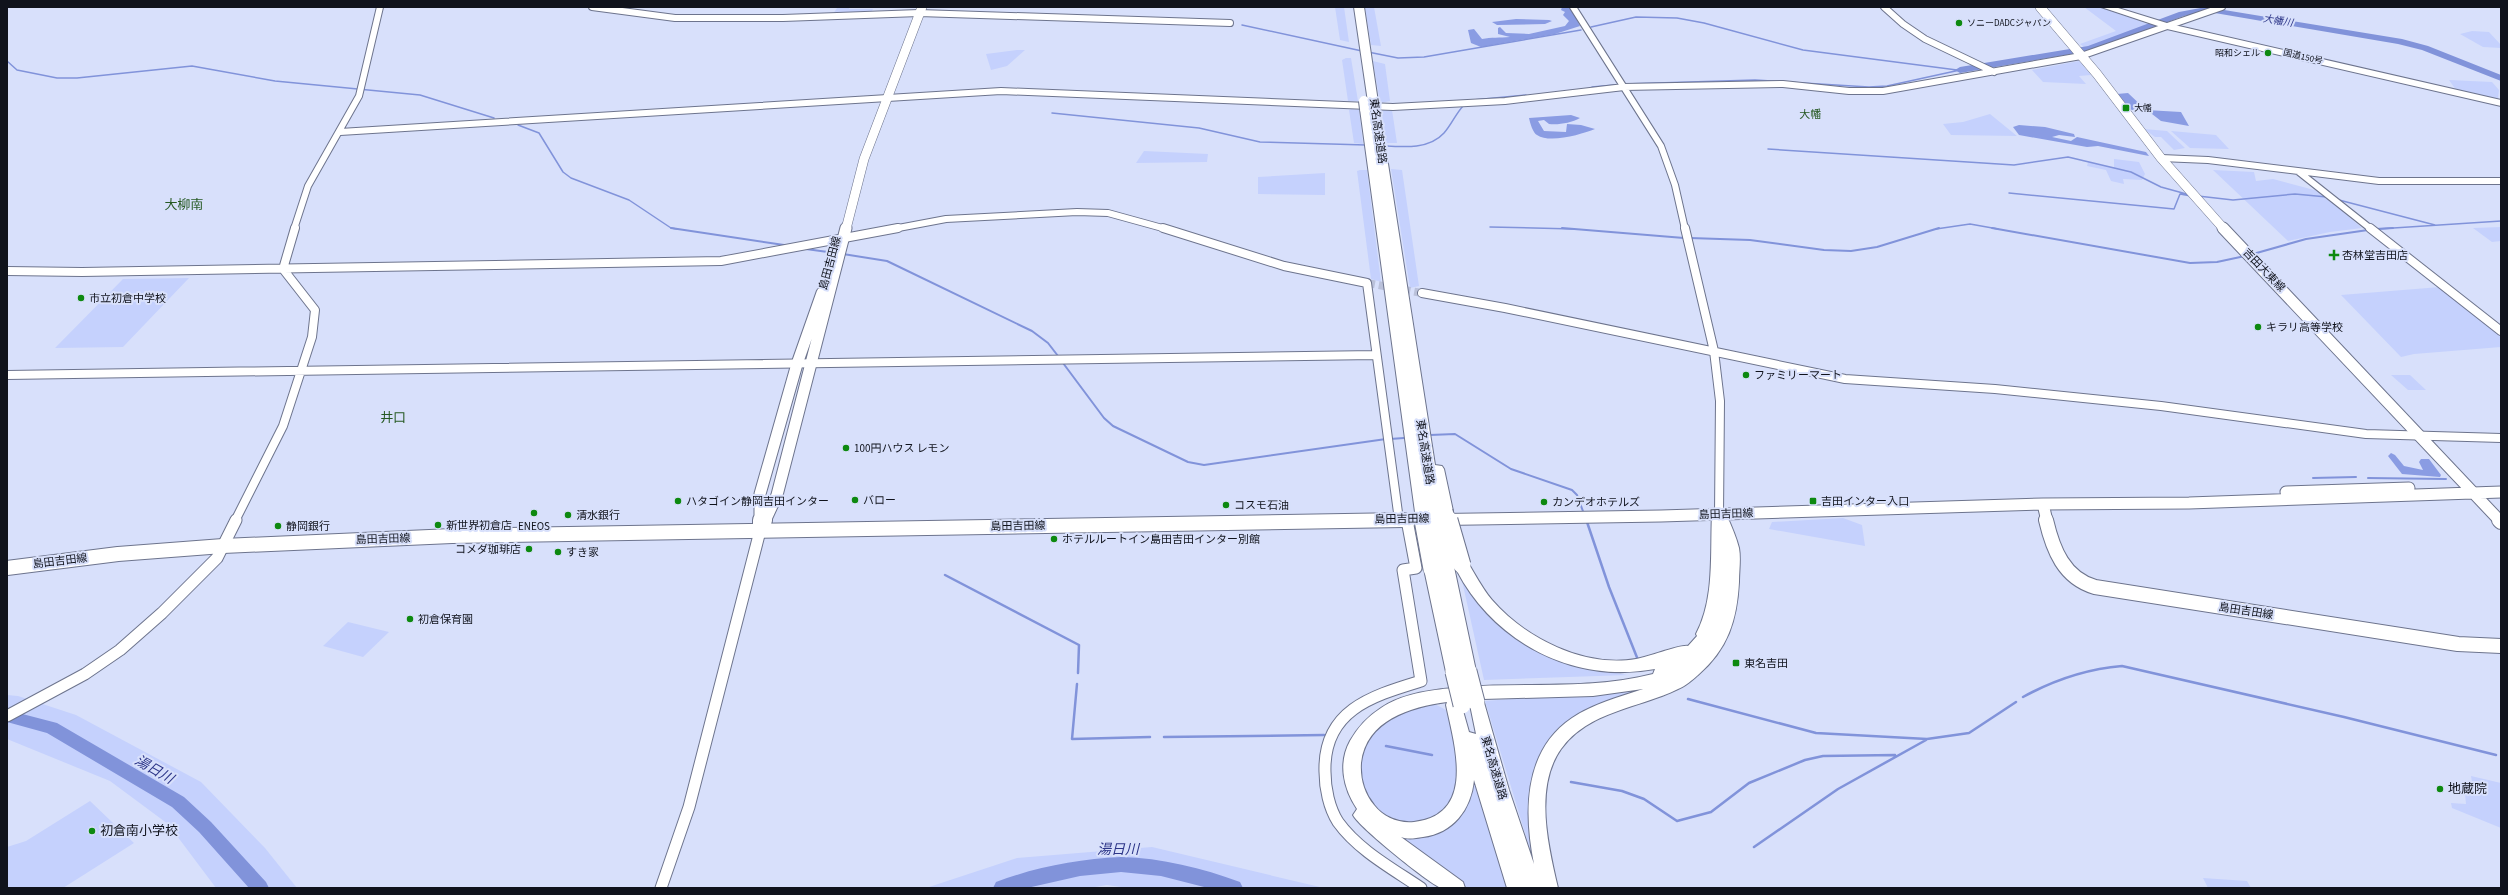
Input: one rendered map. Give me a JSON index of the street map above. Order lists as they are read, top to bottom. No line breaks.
{"streets":{"highway":["国道150号","東名高速道路"],"main road":["島田吉田線","吉田大東線"]},"crossings":[["島田吉田線","吉田大東線"]],"districts":["大幡","大柳南","井口"],"water":["大幡川","湯日川"],"places":{"other":["ソニーDADCジャパン","昭和シェル","市立初倉中学校","キラリ高等学校","ファミリーマート","100円ハウス レモン","バロー","ハタゴイン静岡吉田インター","カンデオホテルズ","コスモ石油","ENEOS","清水銀行","新世界初倉店","静岡銀行","ホテルルートイン島田吉田インター別館","コメダ珈琲店","すき家","初倉保育園","地蔵院","初倉南小学校"],"transit":["大幡","吉田インター入口","東名吉田"],"health":["杏林堂吉田店"]}}
